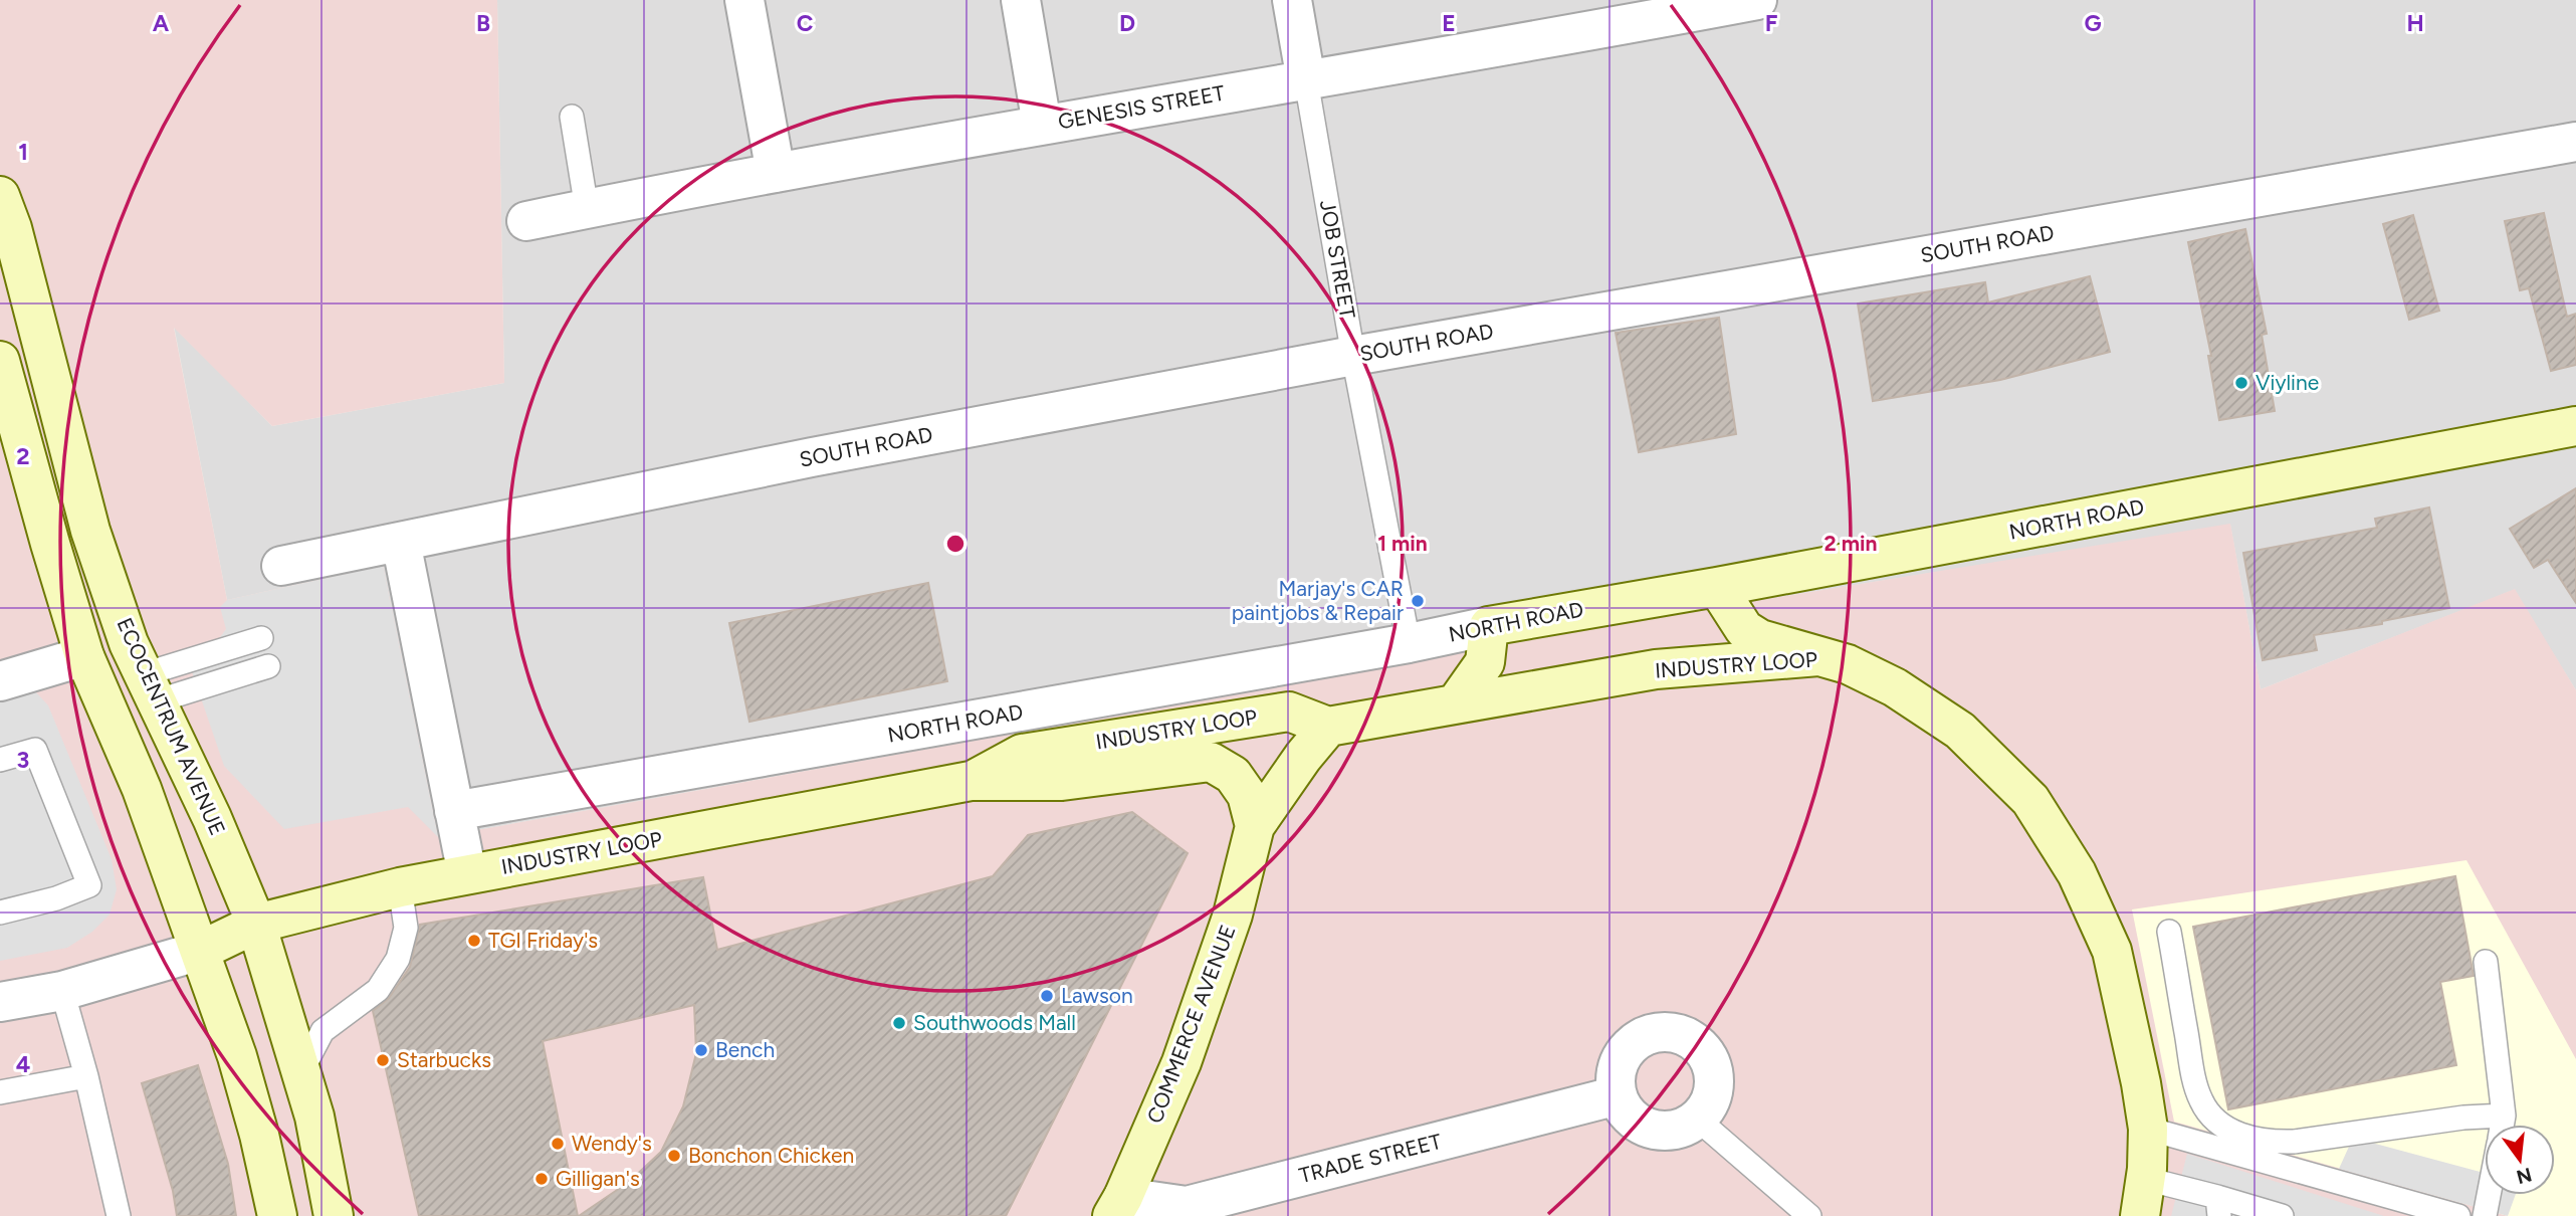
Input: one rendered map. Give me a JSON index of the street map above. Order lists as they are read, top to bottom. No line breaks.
{"streets":{"street":["GENESIS STREET","SOUTH ROAD","JOB STREET","NORTH ROAD","INDUSTRY LOOP","ECOCENTRUM AVENUE","COMMERCE AVENUE","TRADE STREET"]},"crossings":[["GENESIS STREET","JOB STREET"],["SOUTH ROAD","JOB STREET"],["JOB STREET","NORTH ROAD"],["INDUSTRY LOOP","ECOCENTRUM AVENUE"],["INDUSTRY LOOP","COMMERCE AVENUE"],["COMMERCE AVENUE","TRADE STREET"]],"places":["Viyline","Marjay's CAR paintjobs & Repair","TGI Friday's","Lawson","Southwoods Mall","Bench","Starbucks","Wendy's","Bonchon Chicken","Gilligan's"],"north":"bottom","grid":{"columns":["A","B","C","D","E","F","G","H"],"rows":["1","2","3","4"]},"rings":["1 min","2 min"]}
